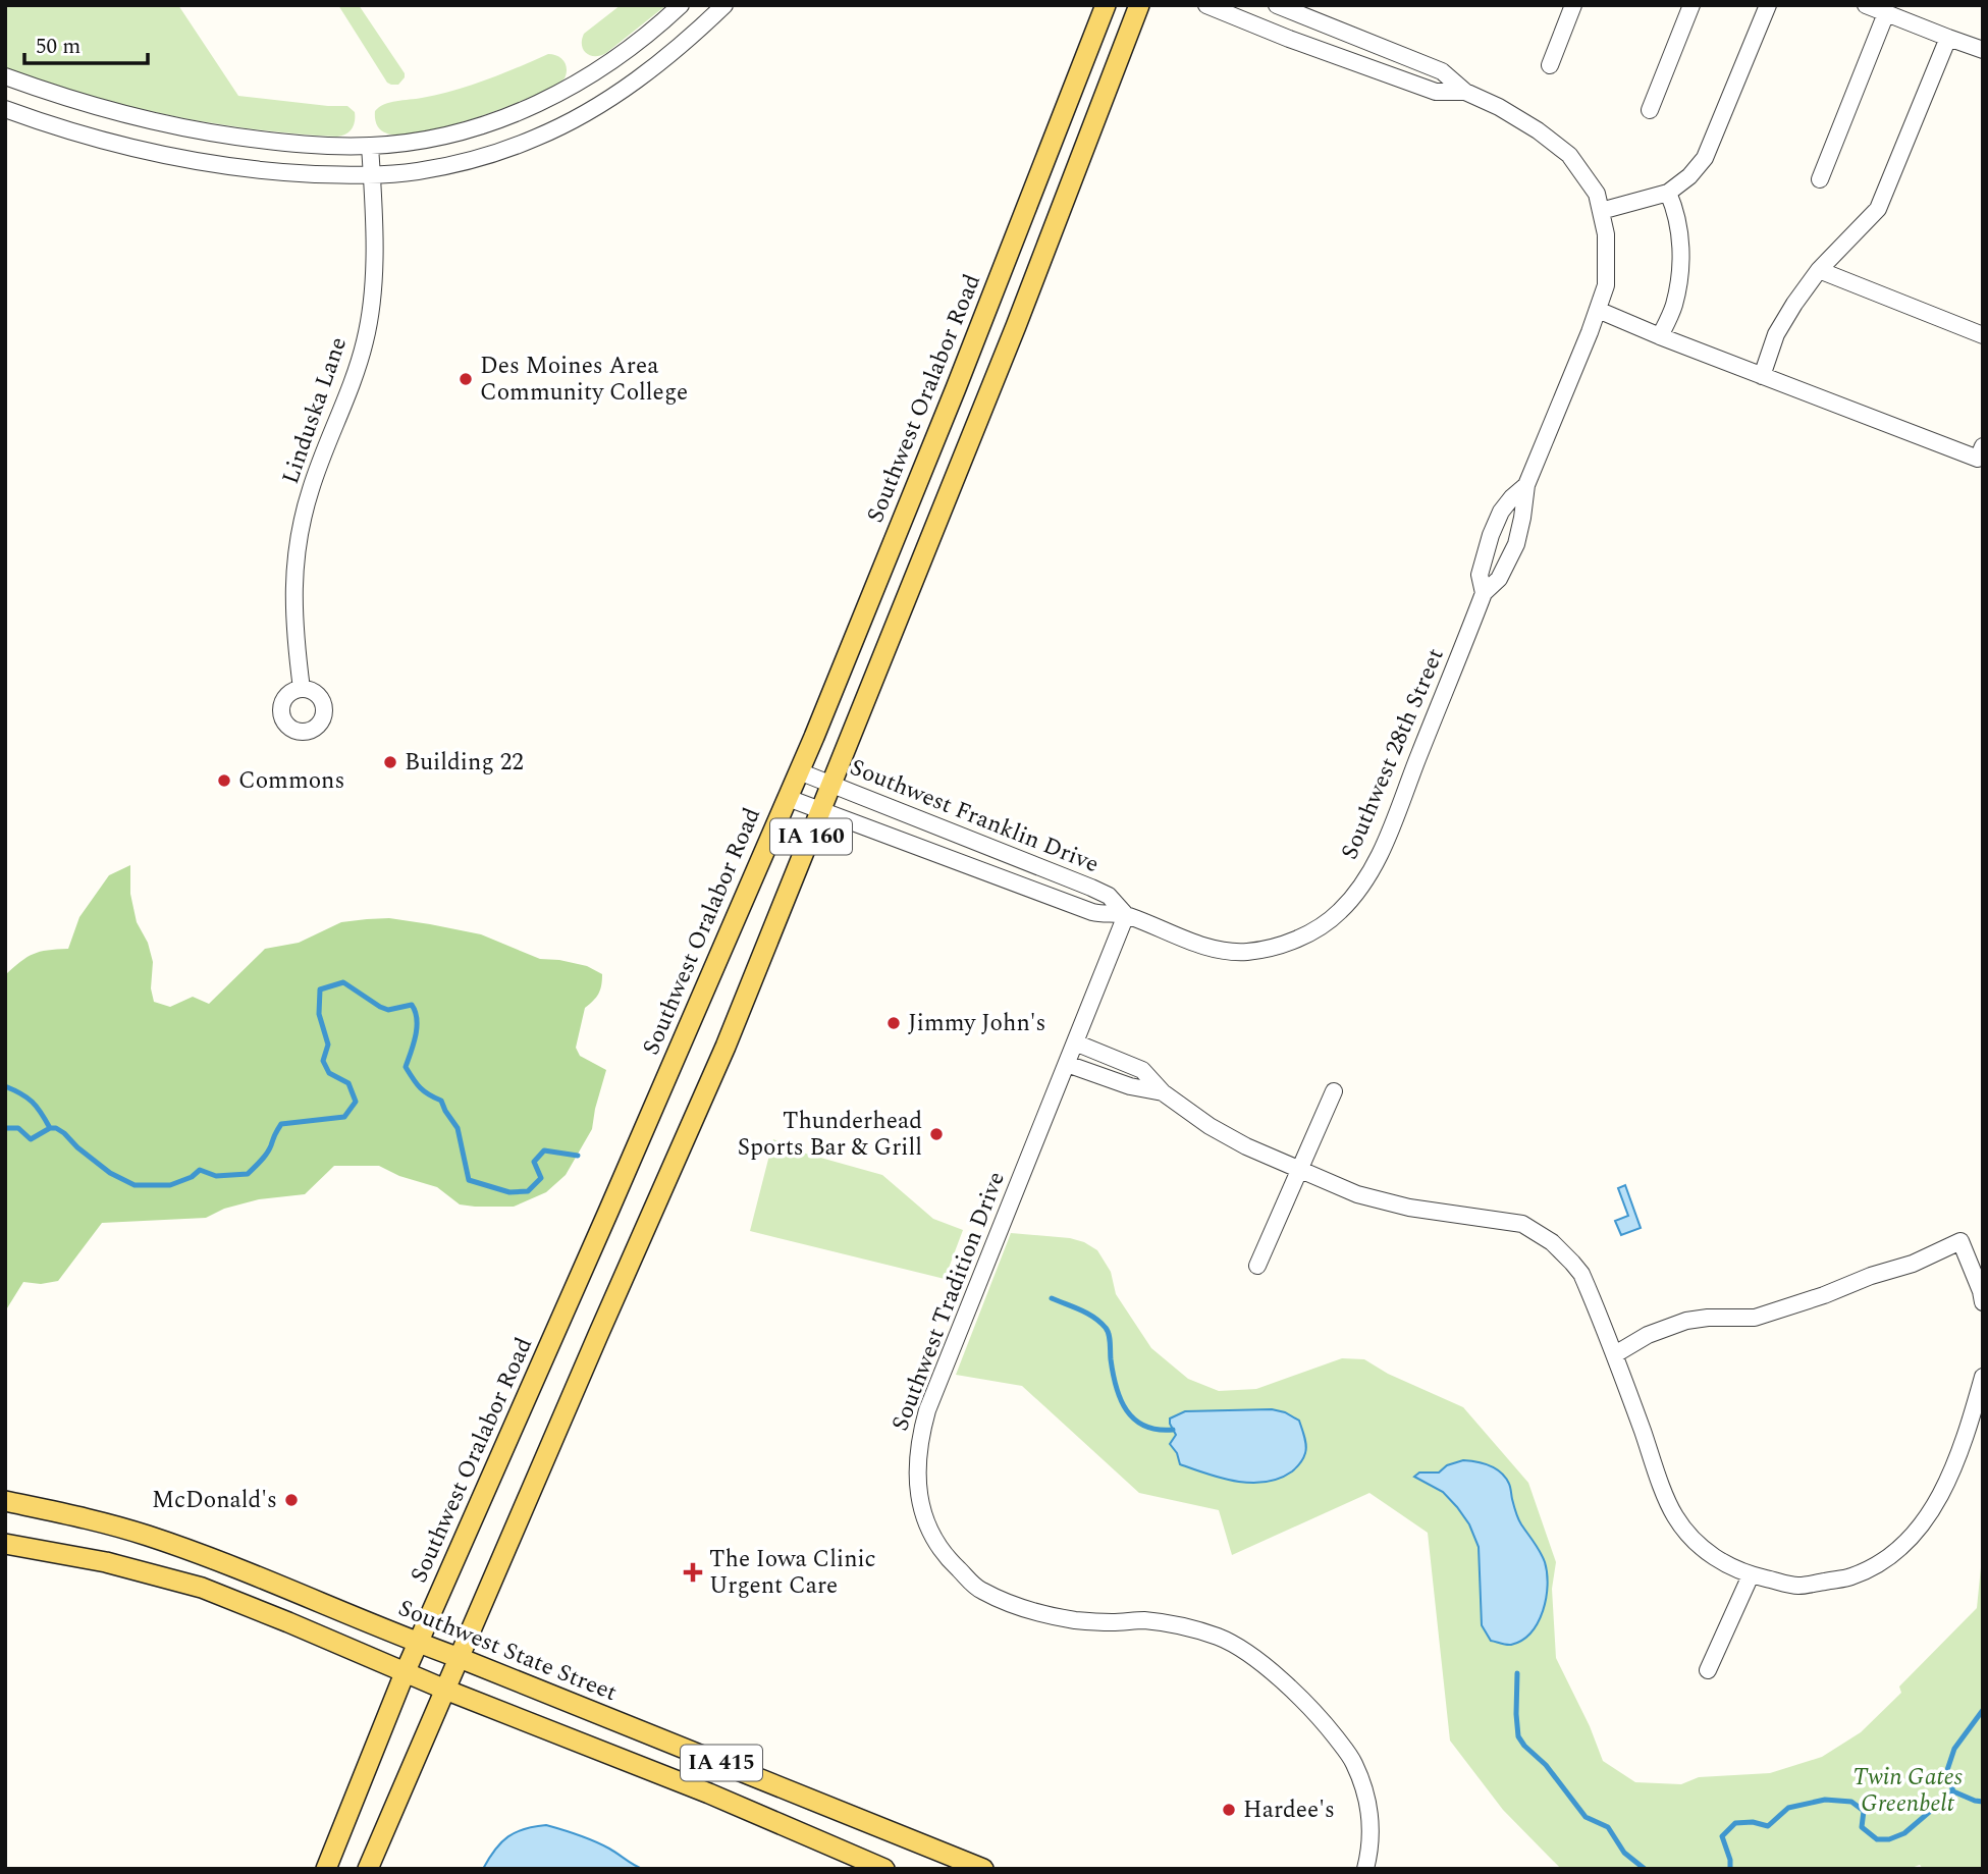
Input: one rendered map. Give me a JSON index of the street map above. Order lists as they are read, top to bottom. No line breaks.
{"streets":{"main road":["Southwest Oralabor Road","IA 160","Southwest State Street","IA 415"],"street":["Linduska Lane","Southwest 28th Street","Southwest Franklin Drive","Southwest Tradition Drive"]},"crossings":[["Southwest Oralabor Road","Southwest Franklin Drive"],["Southwest Oralabor Road","Southwest State Street"],["Southwest 28th Street","Southwest Franklin Drive"],["Southwest Franklin Drive","IA 160"],["Southwest Franklin Drive","Southwest Tradition Drive"],["IA 160","Southwest State Street"],["IA 160","IA 415"]],"parks":["Twin Gates Greenbelt"],"places":{"other":["Des Moines Area Community College","Building 22","Commons","Jimmy John's","Thunderhead Sports Bar & Grill","McDonald's","Hardee's"],"health":["The Iowa Clinic Urgent Care"]},"scale_bar":"50 m"}
